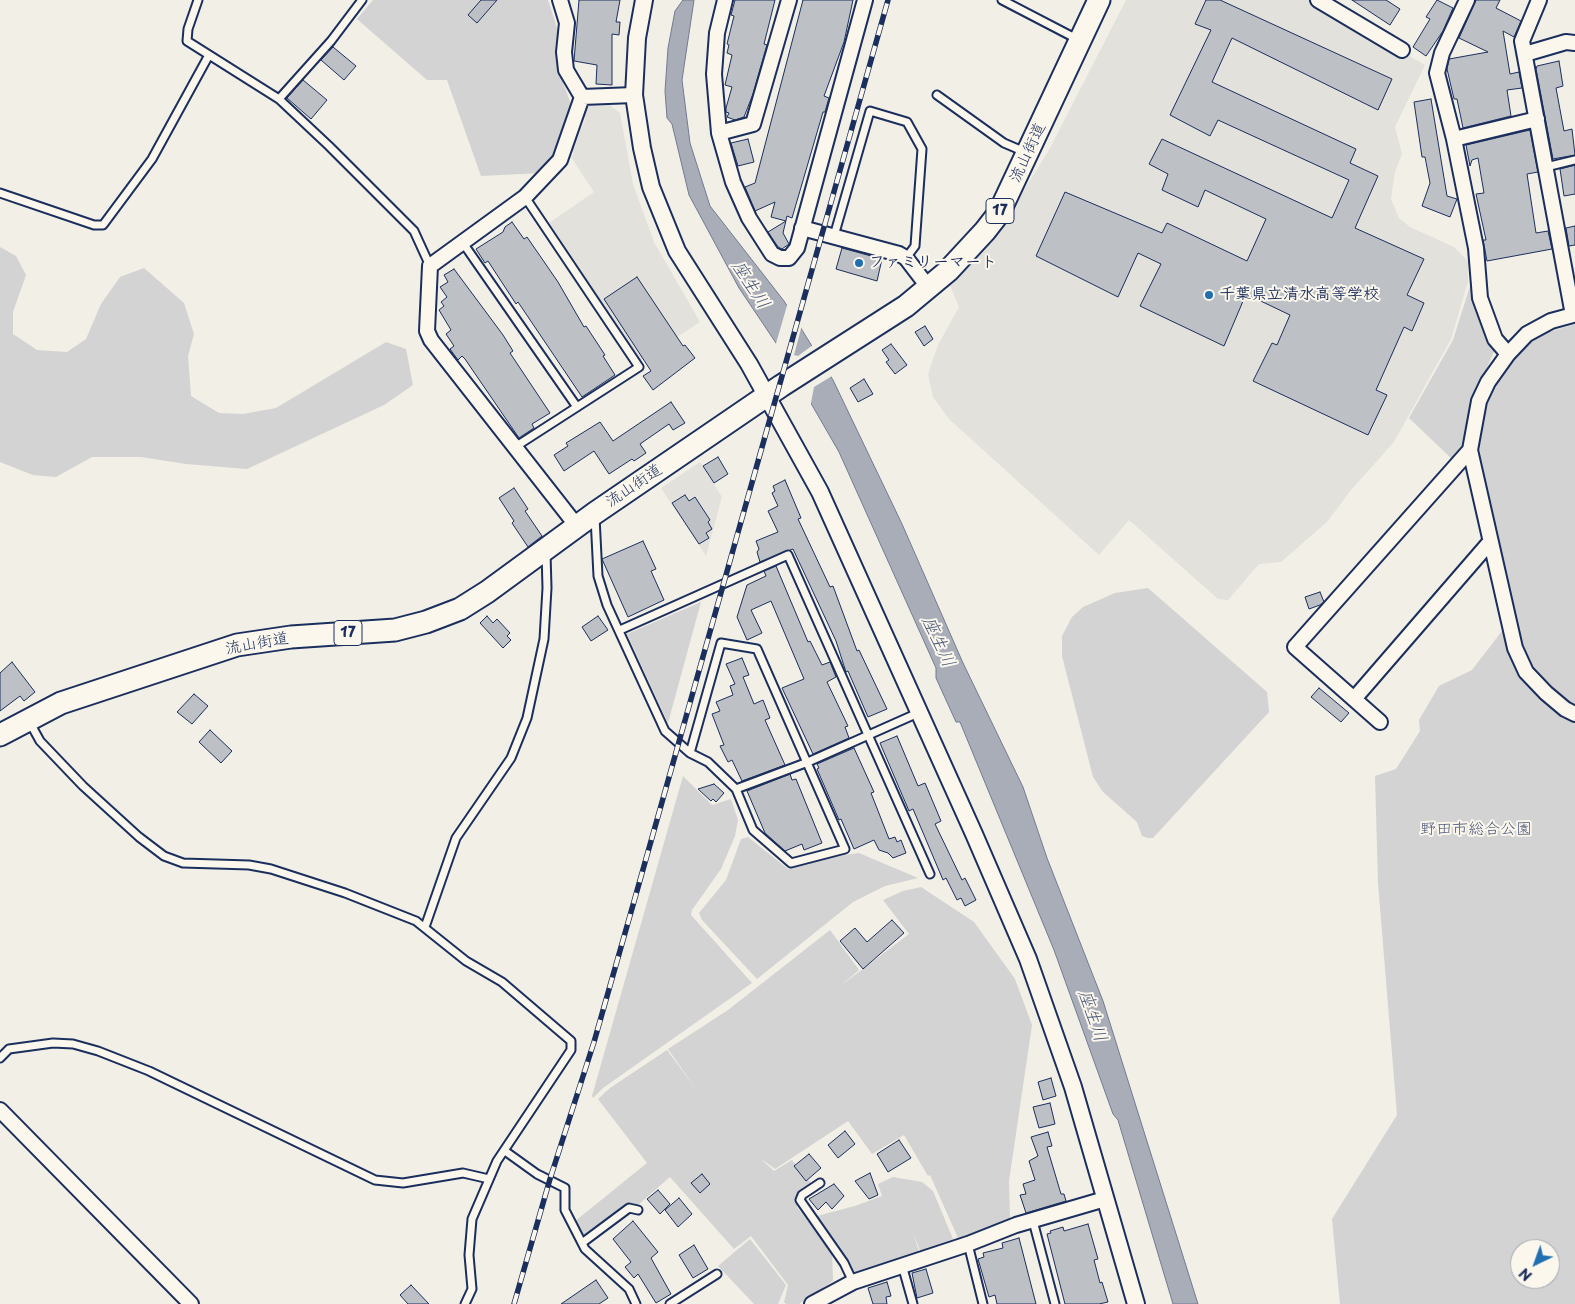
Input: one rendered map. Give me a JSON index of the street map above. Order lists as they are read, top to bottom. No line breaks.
{"streets":{"main road":["流山街道","17"]},"water":["座生川"],"parks":["野田市総合公園"],"places":["ファミリーマート","千葉県立清水高等学校"],"north":"bottom left"}
